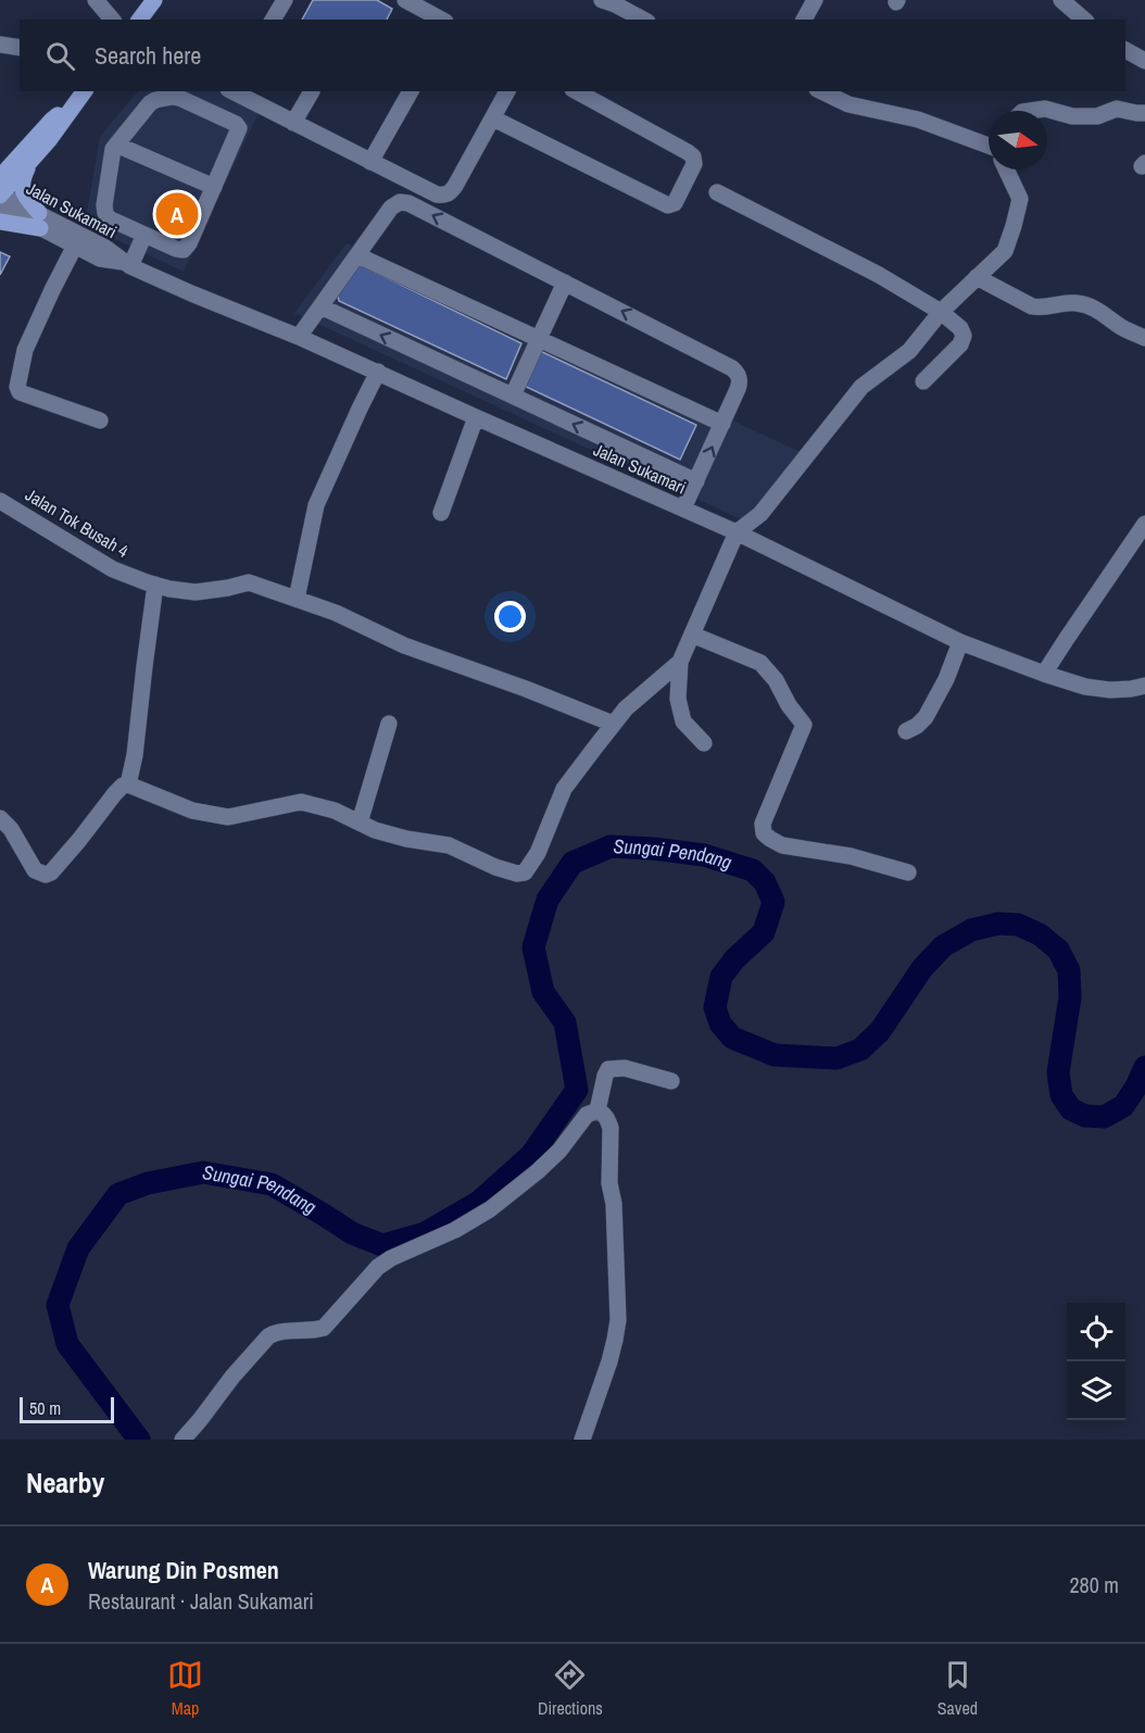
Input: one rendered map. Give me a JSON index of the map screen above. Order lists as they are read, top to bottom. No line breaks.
{"streets":{"street":["Jalan Sukamari","Jalan Tok Busah 4"]},"water":["Sungai Pendang"],"scale_bar":"50 m","north":"right","page":{"search":"Search here","pins":"A","scale":"50 m","heading":"Nearby","list":[{"mark":"A","name":"Warung Din Posmen","note":"Restaurant · Jalan Sukamari","value":"280 m"}],"nav":["Map","Directions","Saved"]}}
